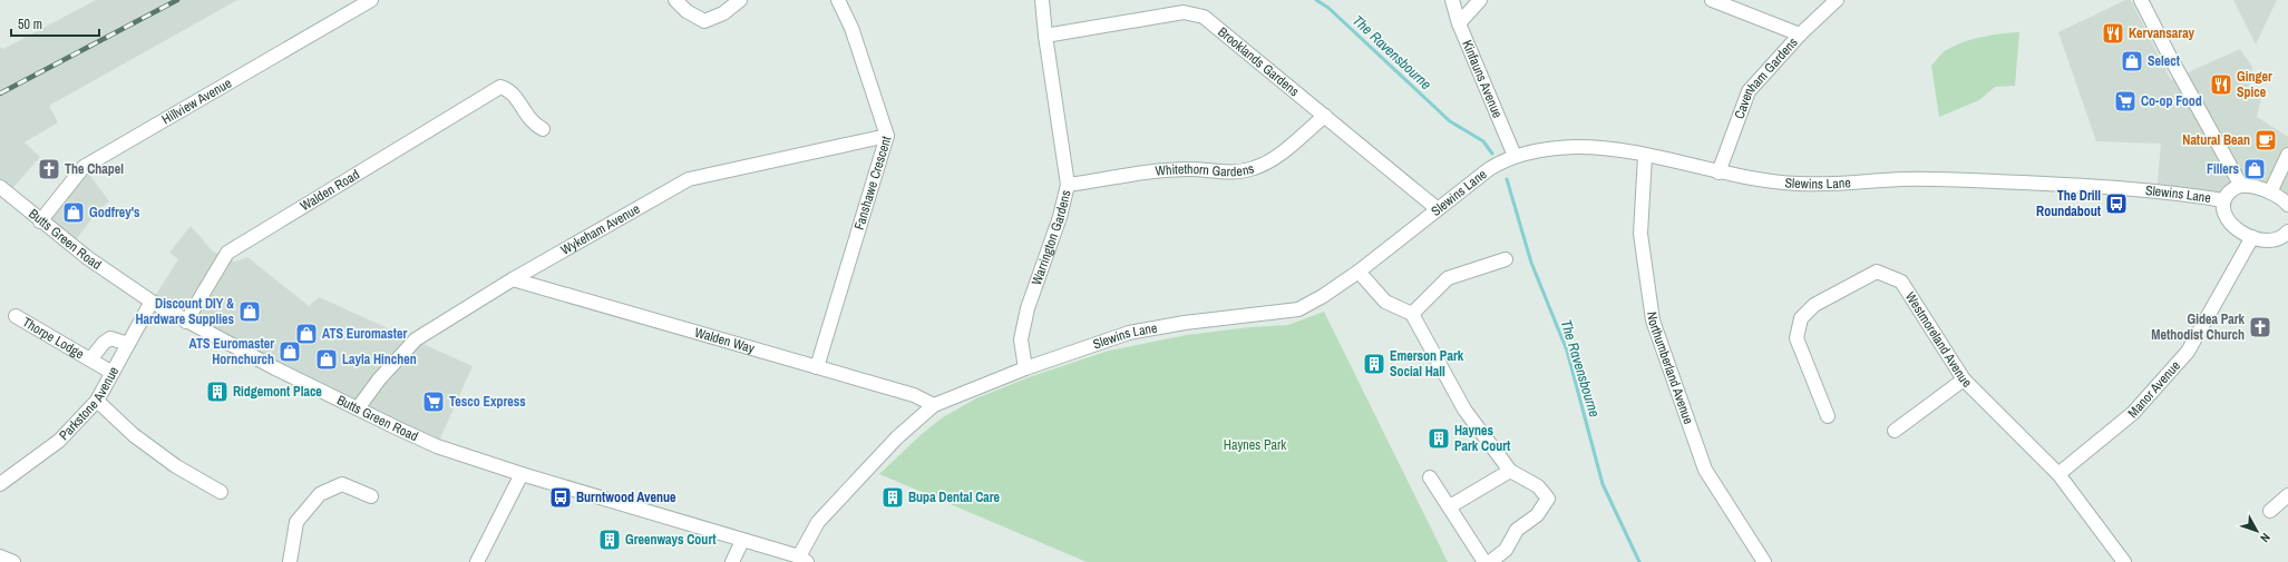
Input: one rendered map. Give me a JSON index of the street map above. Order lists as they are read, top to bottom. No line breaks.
{"streets":{"street":["Brooklands Gardens","Kinfauns Avenue","Cavenham Gardens","Hillview Avenue","Whitethorn Gardens","Fanshawe Crescent","Slewins Lane","Walden Road","Wykeham Avenue","Warrington Gardens","Butts Green Road","Thorpe Lodge","Westmoreland Avenue","Walden Way","Northumberland Avenue","Manor Avenue","Parkstone Avenue"]},"crossings":[["Brooklands Gardens","Whitethorn Gardens"],["Brooklands Gardens","Slewins Lane"],["Brooklands Gardens","Warrington Gardens"],["Kinfauns Avenue","Slewins Lane"],["Cavenham Gardens","Slewins Lane"],["Hillview Avenue","Butts Green Road"],["Whitethorn Gardens","Warrington Gardens"],["Fanshawe Crescent","Wykeham Avenue"],["Fanshawe Crescent","Walden Way"],["Slewins Lane","Warrington Gardens"],["Slewins Lane","Butts Green Road"],["Slewins Lane","Walden Way"],["Slewins Lane","Northumberland Avenue"],["Walden Road","Butts Green Road"],["Wykeham Avenue","Butts Green Road"],["Wykeham Avenue","Walden Way"],["Butts Green Road","Parkstone Avenue"],["Thorpe Lodge","Parkstone Avenue"],["Westmoreland Avenue","Manor Avenue"]],"water":["The Ravensbourne"],"parks":["Haynes Park"],"places":{"restaurant":["Kervansaray","Ginger Spice"],"shop":["Select","Fillers","Godfrey's","Discount DIY & Hardware Supplies","ATS Euromaster","ATS Euromaster Hornchurch","Layla Hinchen"],"supermarket":["Co-op Food","Tesco Express"],"cafe":["Natural Bean"],"church":["The Chapel","Gidea Park Methodist Church"],"bus stop":["The Drill Roundabout","Burntwood Avenue"],"building":["Emerson Park Social Hall","Ridgemont Place","Haynes Park Court","Bupa Dental Care","Greenways Court"]},"scale_bar":"50 m","north":"bottom right"}
